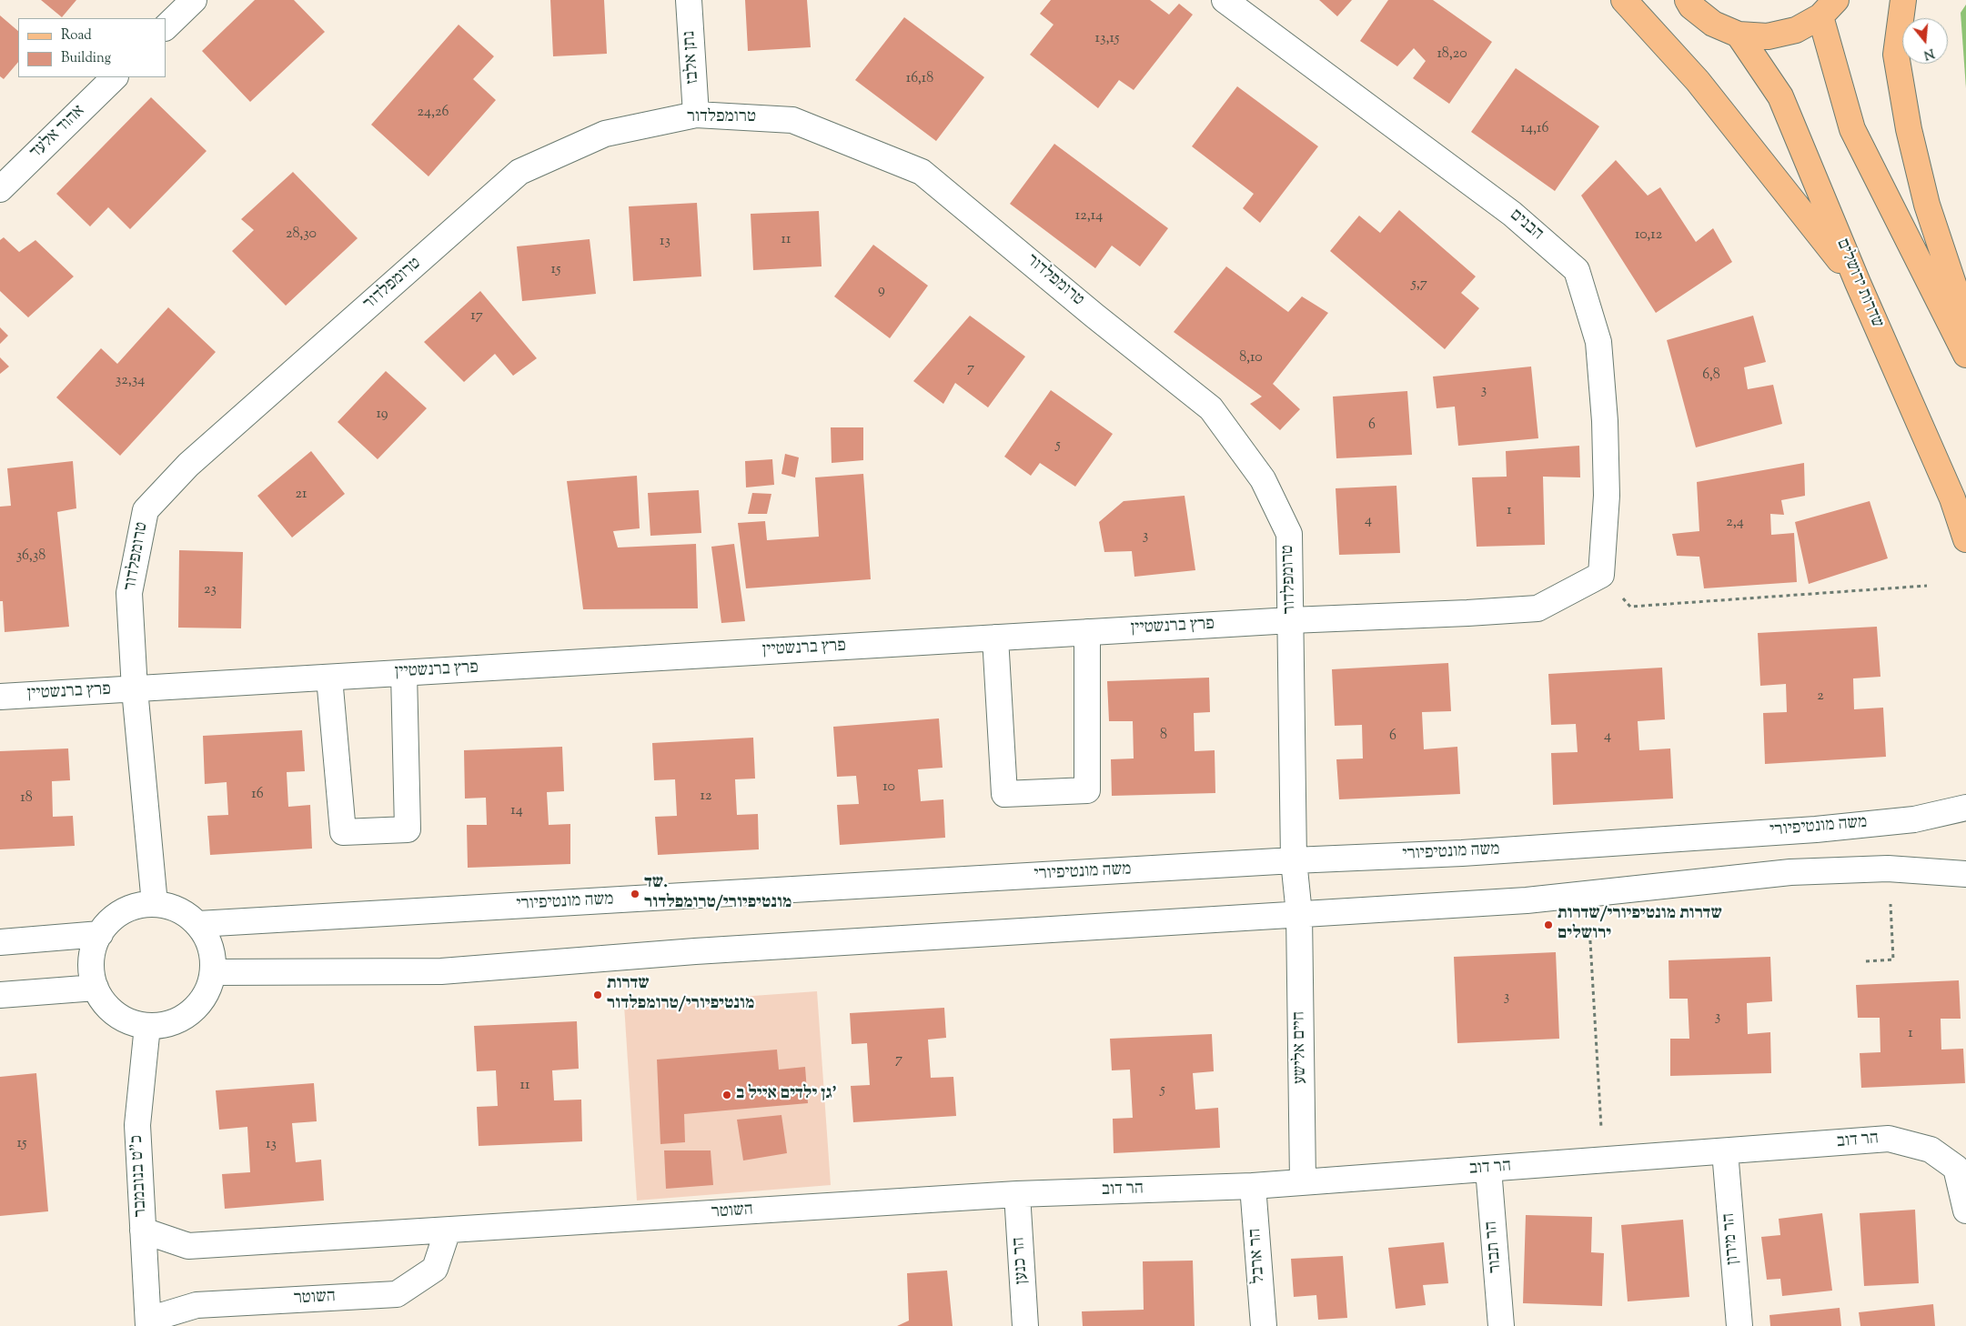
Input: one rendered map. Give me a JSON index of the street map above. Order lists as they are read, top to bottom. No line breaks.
{"streets":{"main road":["שדרות ירושלים"],"street":["נתן אלבז","טרומפלדור","אהוד אלעד","הבנים","פרץ ברנשטיין","משה מונטיפיורי","חיים אלישע","הר דוב","כ\"ט בנובמבר","השוטר","הר מירון","הר תבור","הר ארבל","הר כנען"]},"crossings":[["נתן אלבז","טרומפלדור"],["טרומפלדור","פרץ ברנשטיין"],["טרומפלדור","משה מונטיפיורי"],["טרומפלדור","חיים אלישע"],["טרומפלדור","כ\"ט בנובמבר"],["הבנים","פרץ ברנשטיין"],["משה מונטיפיורי","כ\"ט בנובמבר"],["חיים אלישע","הר דוב"],["הר דוב","השוטר"],["הר דוב","הר מירון"],["הר דוב","הר תבור"],["הר דוב","הר ארבל"],["הר דוב","הר כנען"],["כ\"ט בנובמבר","השוטר"],["השוטר","הר כנען"]],"places":["שד. מונטיפיורי/טרומפלדור","שדרות מונטיפיורי/שדרות ירושלים","שדרות מונטיפיורי/טרומפלדור","גן ילדים אייל ב'"],"house_numbers":["13,15","18,20","16,18","24,26","14,16","12,14","28,30","10,12","11","13","15","5,7","9","17","8,10","7","6,8","32,34","3","19","6","5","21","1","4","2,4","3","36,38","23","2","8","6","4","10","16","12","18","14","3","3","1","7","11","5","15","13"],"legend":["Road","Building"],"north":"bottom"}
